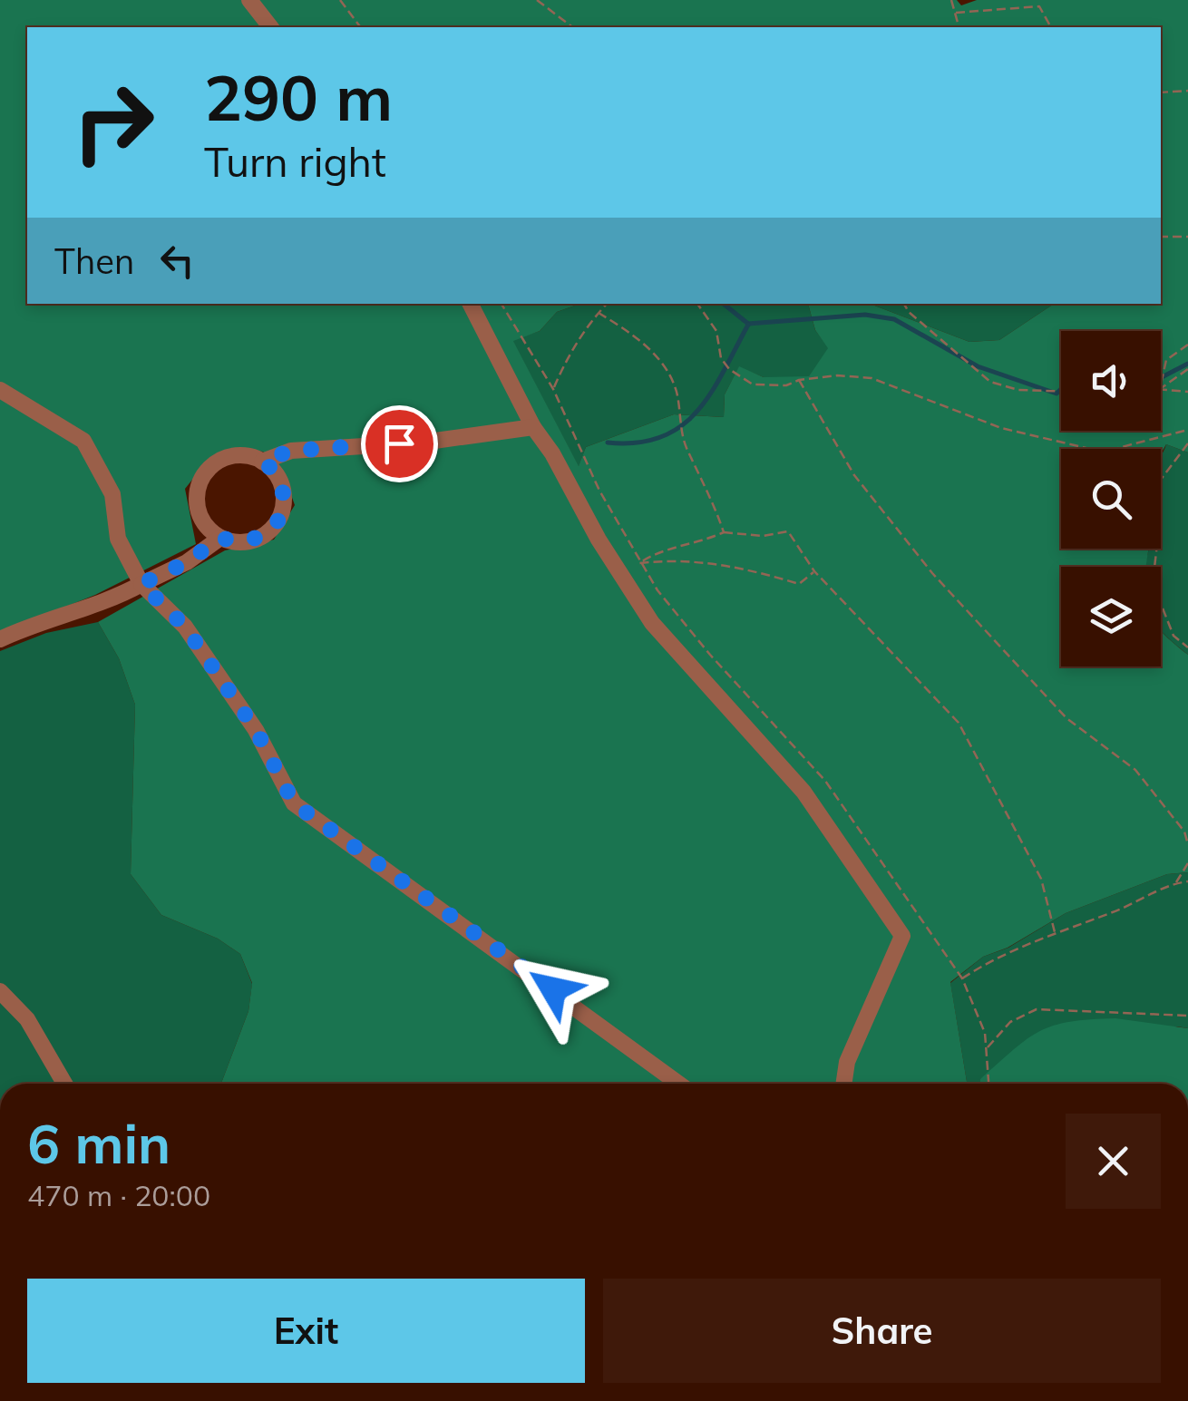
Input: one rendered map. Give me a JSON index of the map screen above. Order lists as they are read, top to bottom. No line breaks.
{"page":{"turn":["290 m","Turn right"],"then":"Then","heading":["6 min","470 m · 20:00"],"buttons":["Exit","Share"]}}
